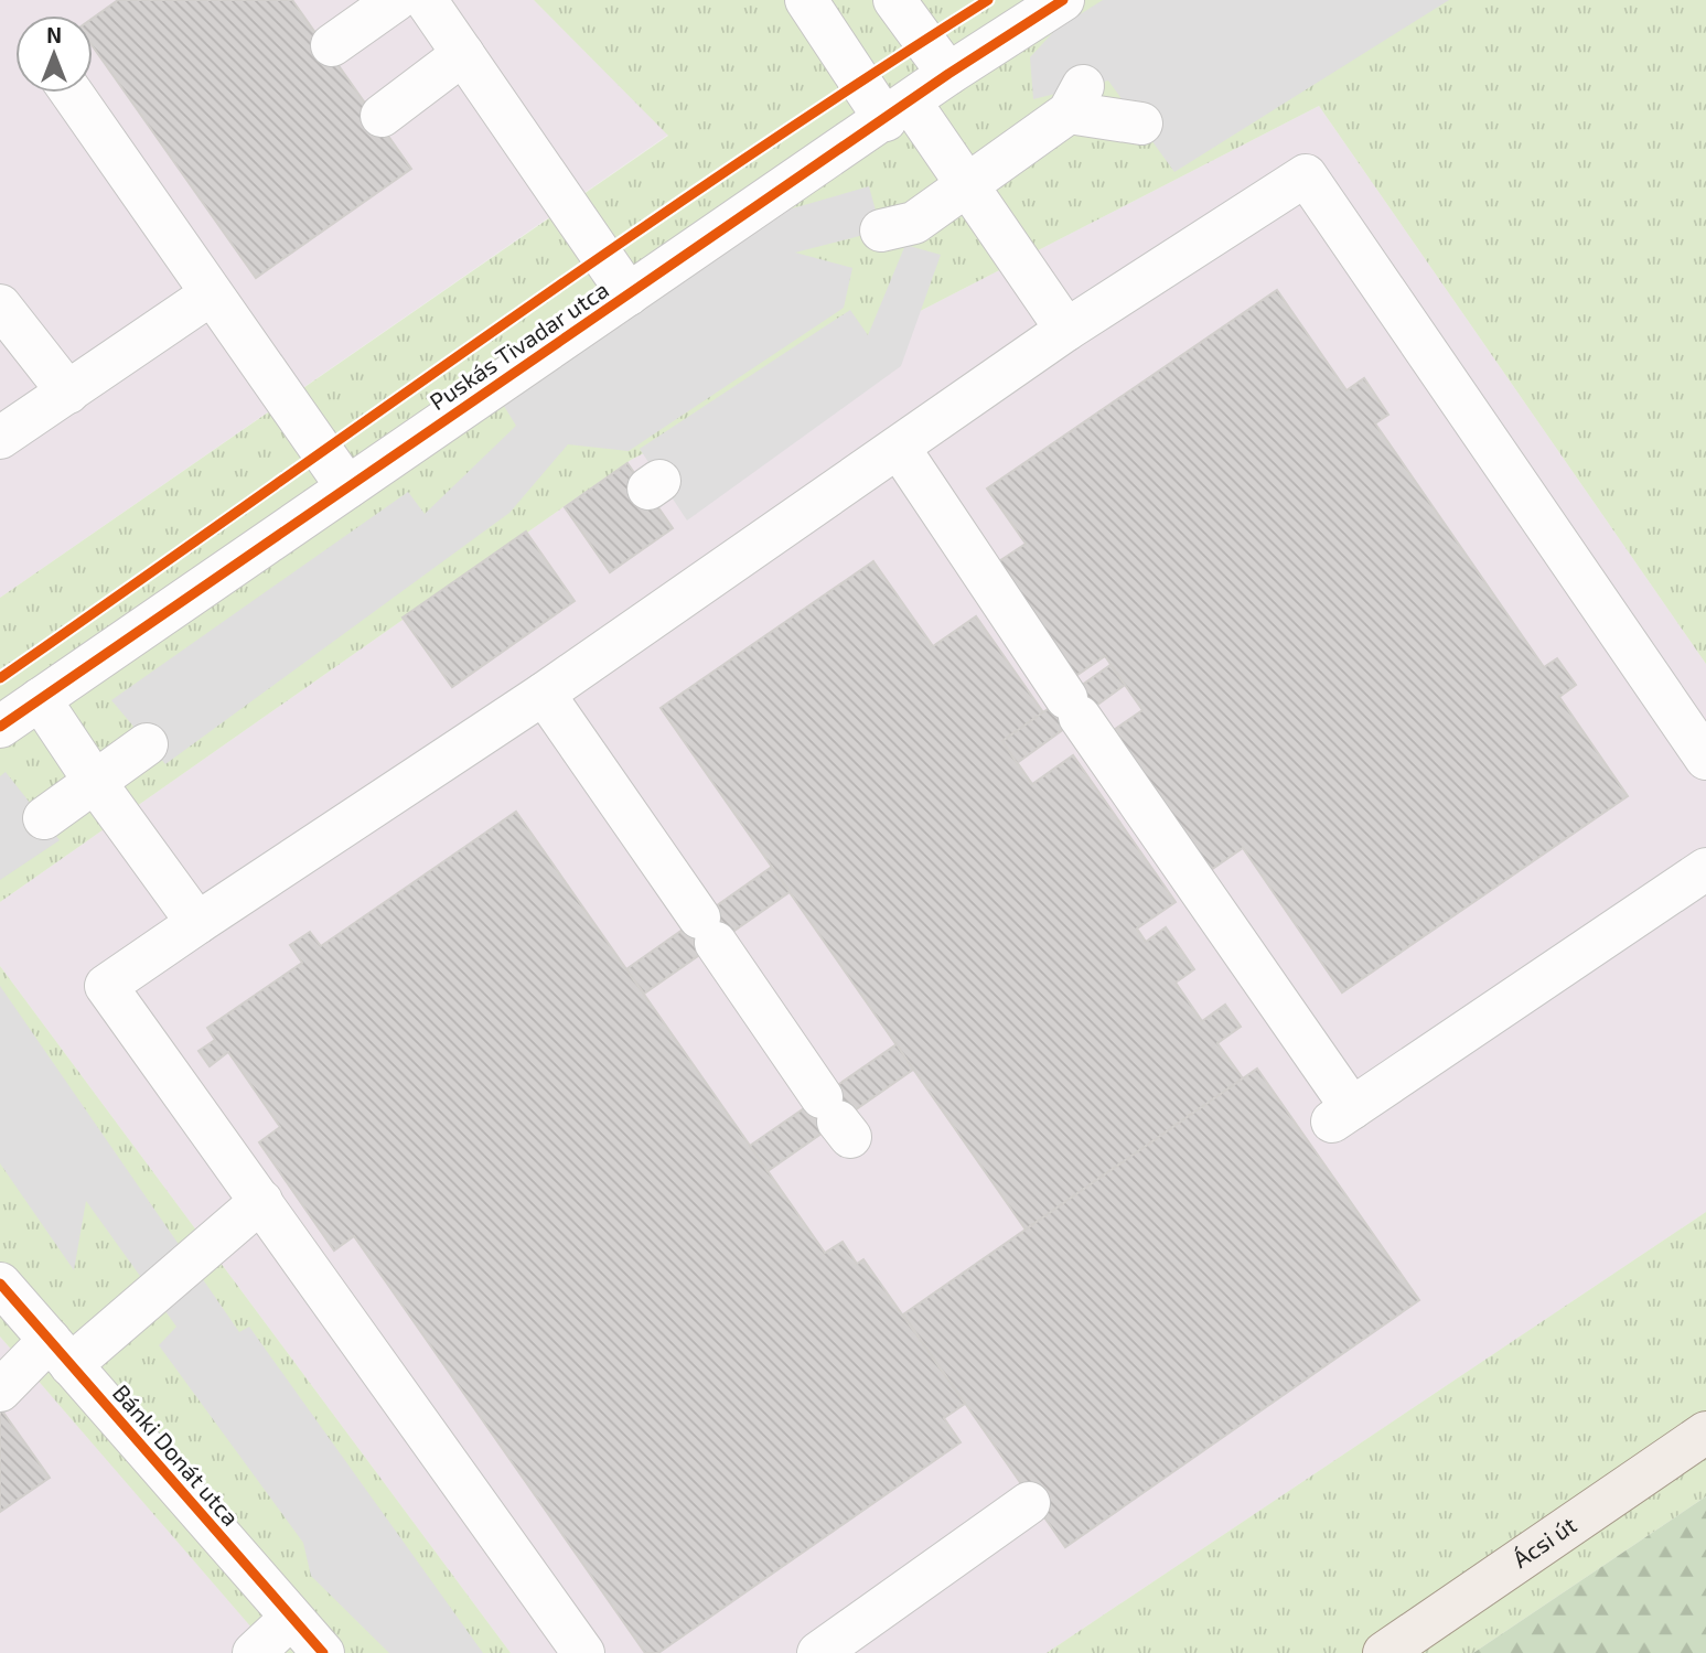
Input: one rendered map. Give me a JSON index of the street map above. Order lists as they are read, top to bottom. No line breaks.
{"streets":{"main road":["Ácsi út"],"street":["Puskás Tivadar utca","Bánki Donát utca"]},"north":"top"}
